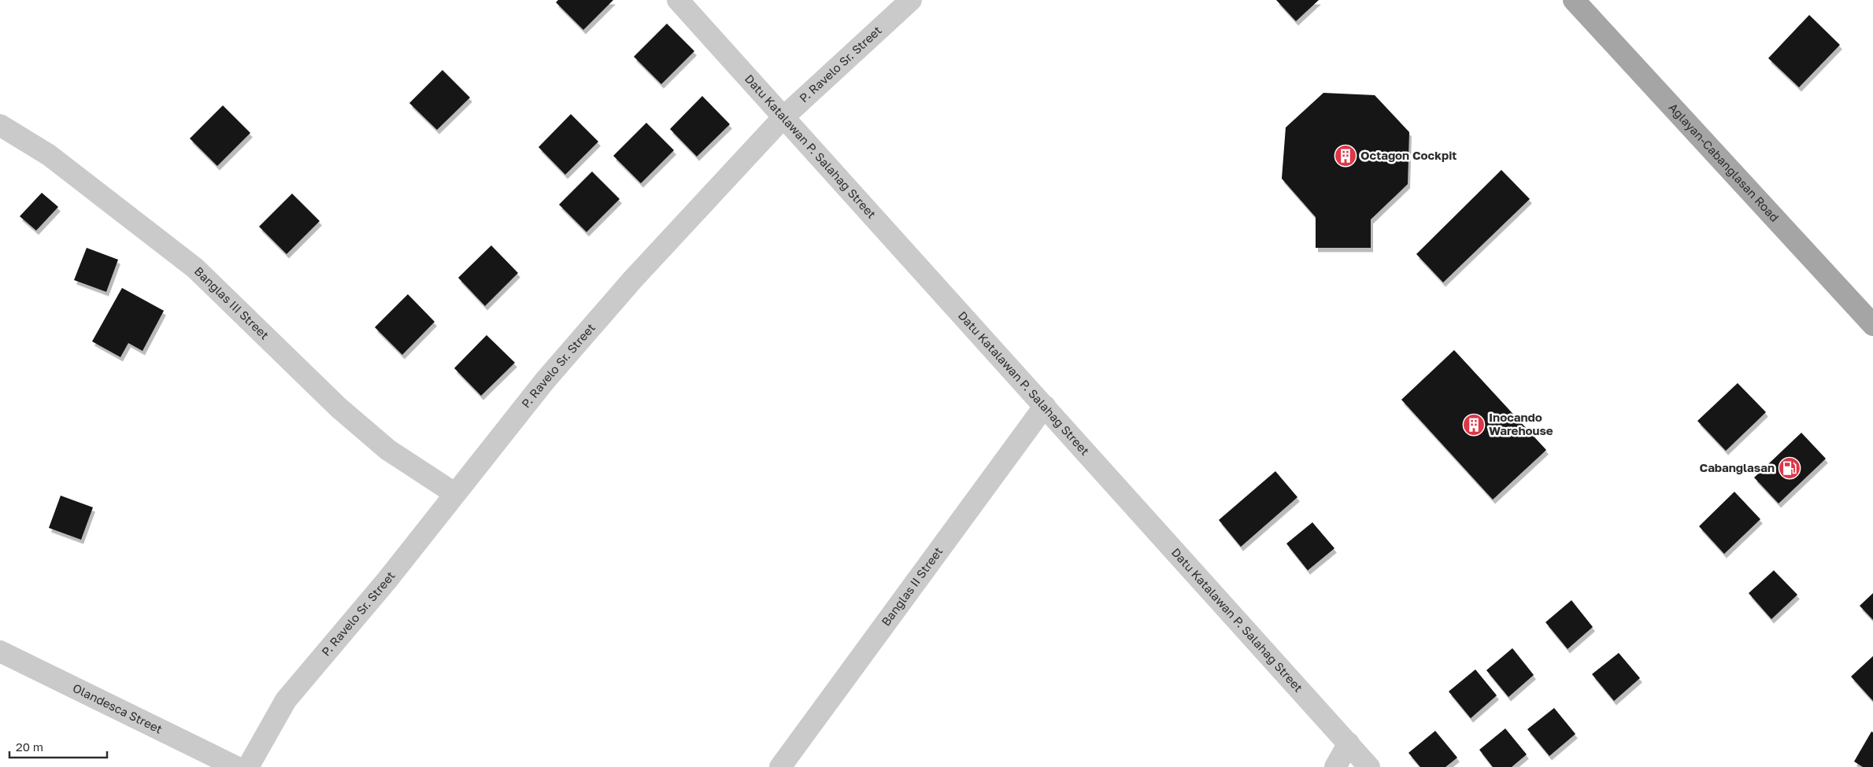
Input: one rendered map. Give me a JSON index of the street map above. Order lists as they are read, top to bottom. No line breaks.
{"streets":{"main road":["Aglayan-Cabanglasan Road"],"street":["P. Ravelo Sr. Street","Datu Katalawan P. Salahag Street","Banglas III Street","Banglas II Street","Olandesca Street"]},"crossings":[["P. Ravelo Sr. Street","Datu Katalawan P. Salahag Street"],["P. Ravelo Sr. Street","Banglas III Street"],["Datu Katalawan P. Salahag Street","Banglas II Street"]],"places":{"building":["Octagon Cockpit","Inocando Warehouse"],"fuel station":["Cabanglasan"]},"scale_bar":"20 m"}
